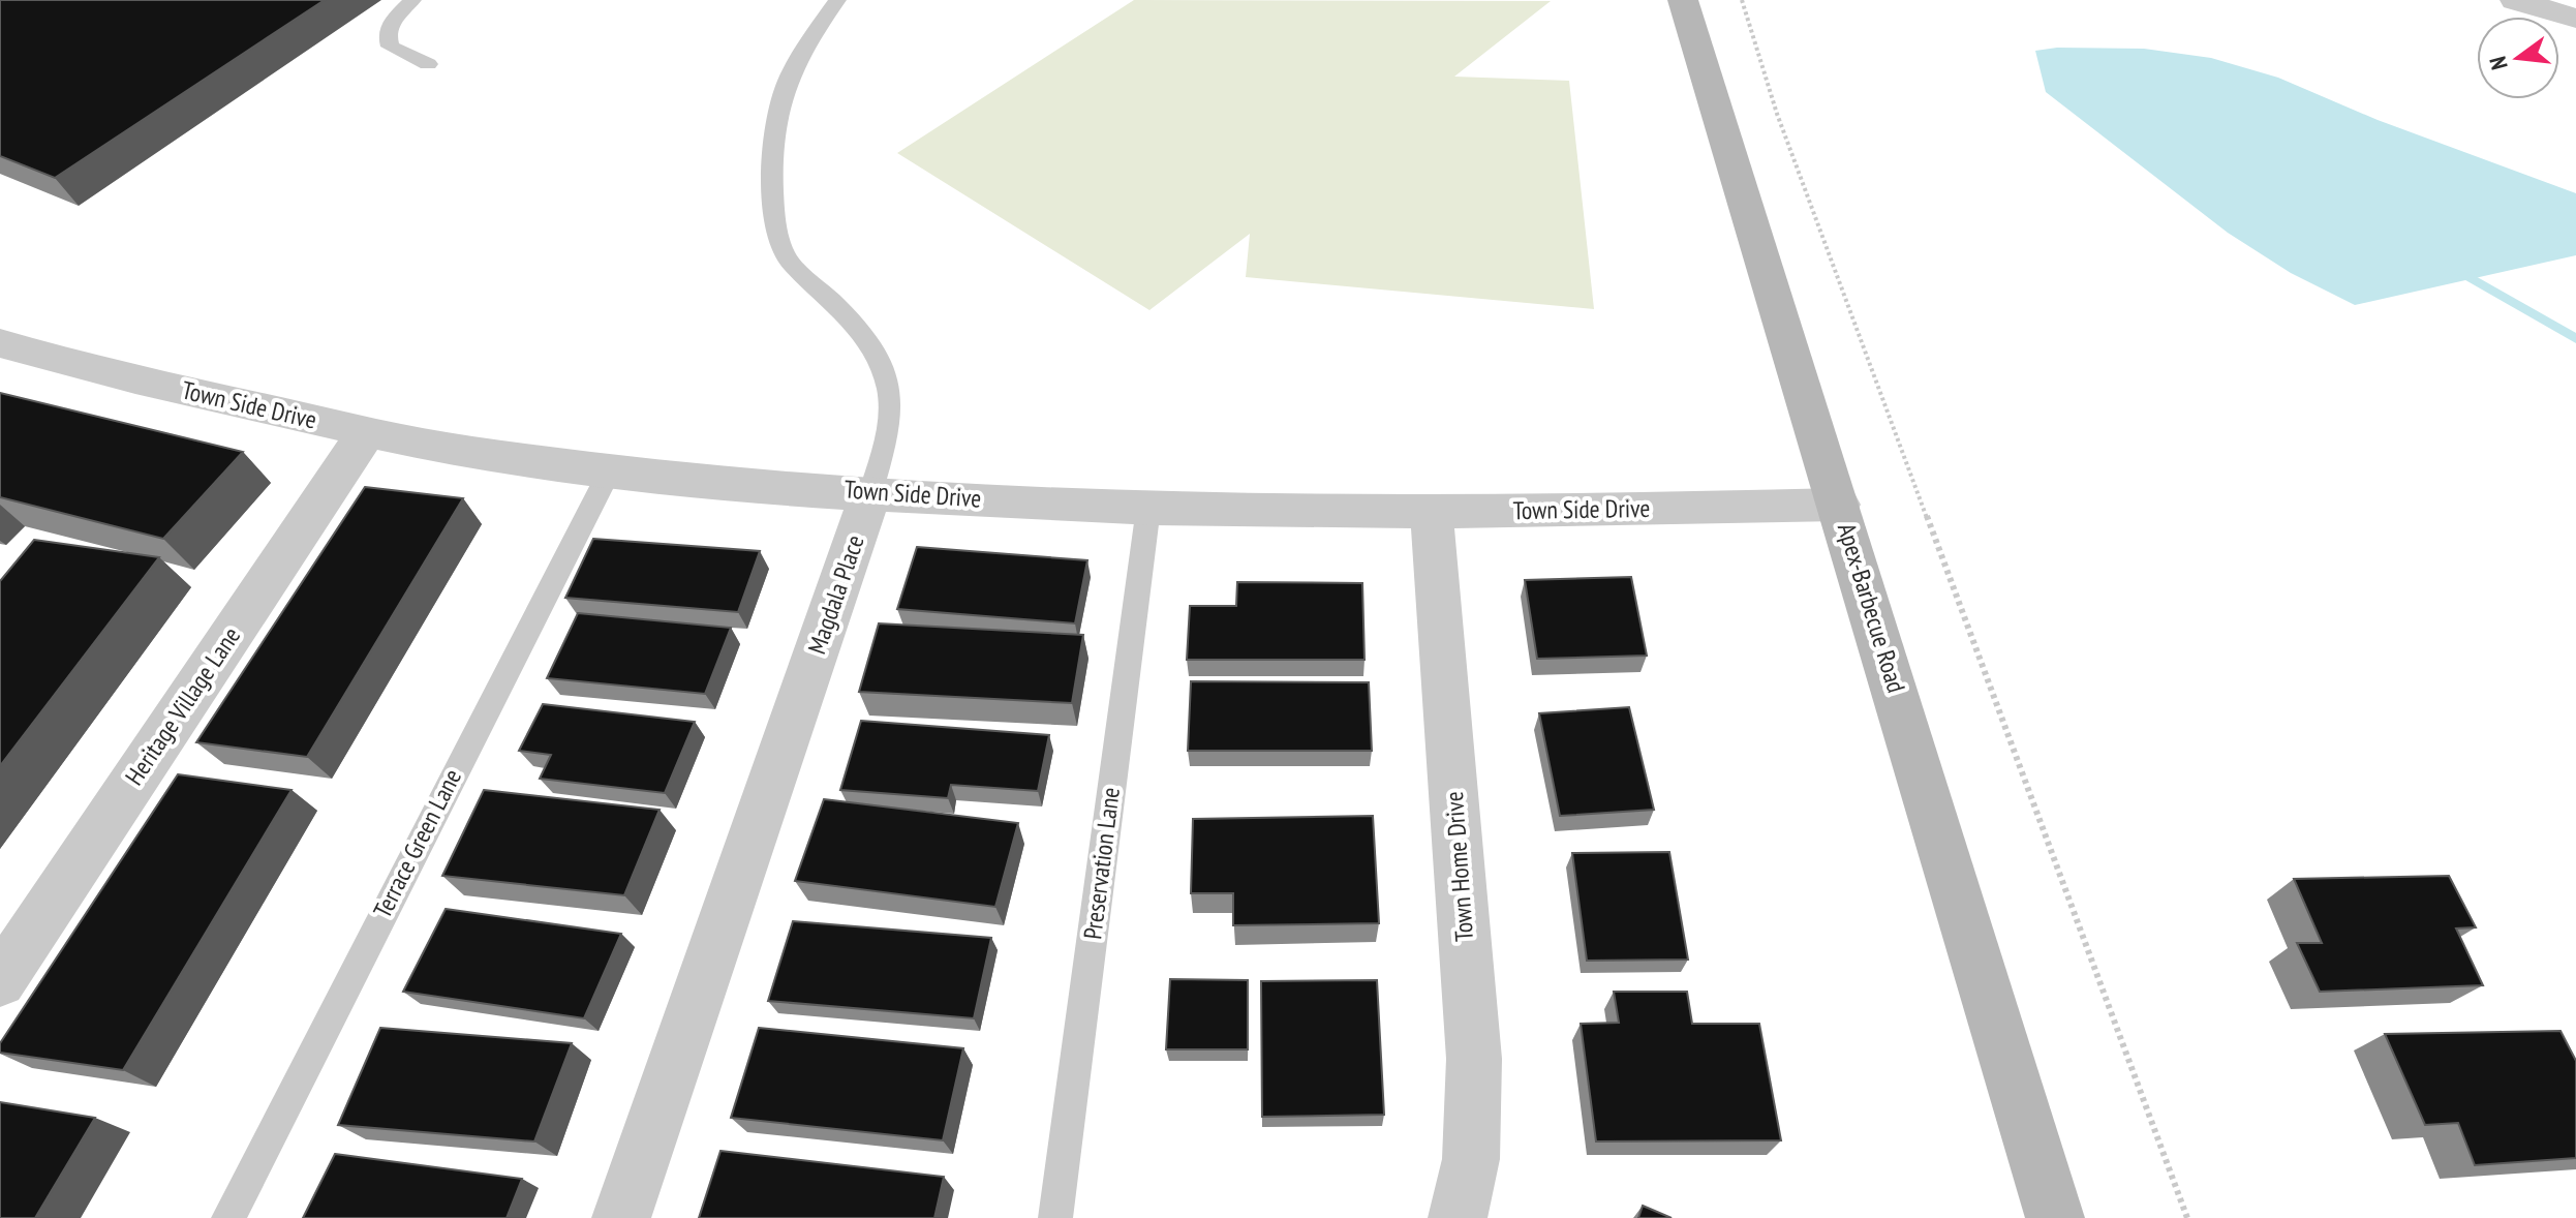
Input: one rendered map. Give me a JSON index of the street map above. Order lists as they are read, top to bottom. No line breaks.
{"streets":{"street":["Town Side Drive","Magdala Place","Apex-Barbecue Road","Heritage Village Lane","Town Home Drive"],"lane":["Terrace Green Lane","Preservation Lane"]},"crossings":[["Town Side Drive","Magdala Place"],["Town Side Drive","Apex-Barbecue Road"],["Town Side Drive","Heritage Village Lane"],["Town Side Drive","Terrace Green Lane"],["Town Side Drive","Preservation Lane"],["Town Side Drive","Town Home Drive"]],"north":"left"}
